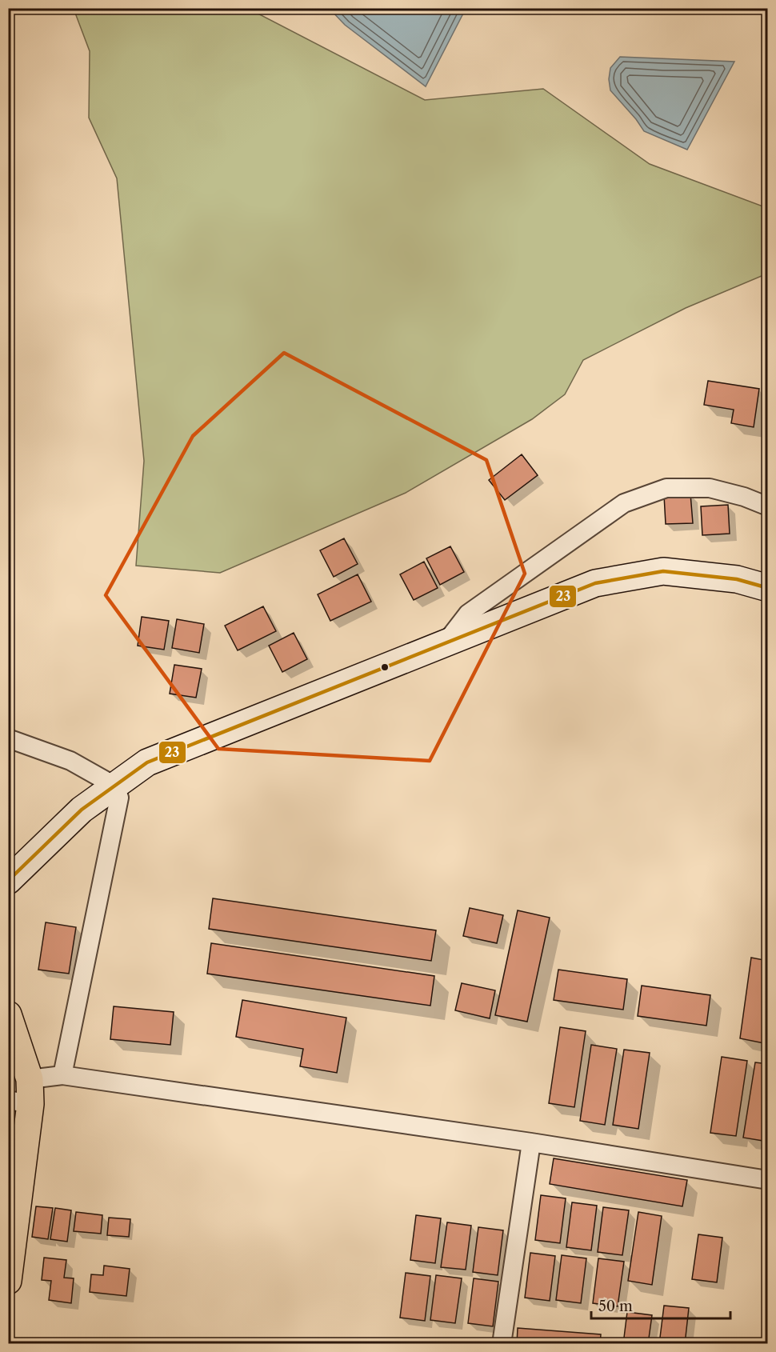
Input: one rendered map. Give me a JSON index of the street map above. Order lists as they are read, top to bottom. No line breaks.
{"lines":["transit line 23"],"scale_bar":"50 m"}
